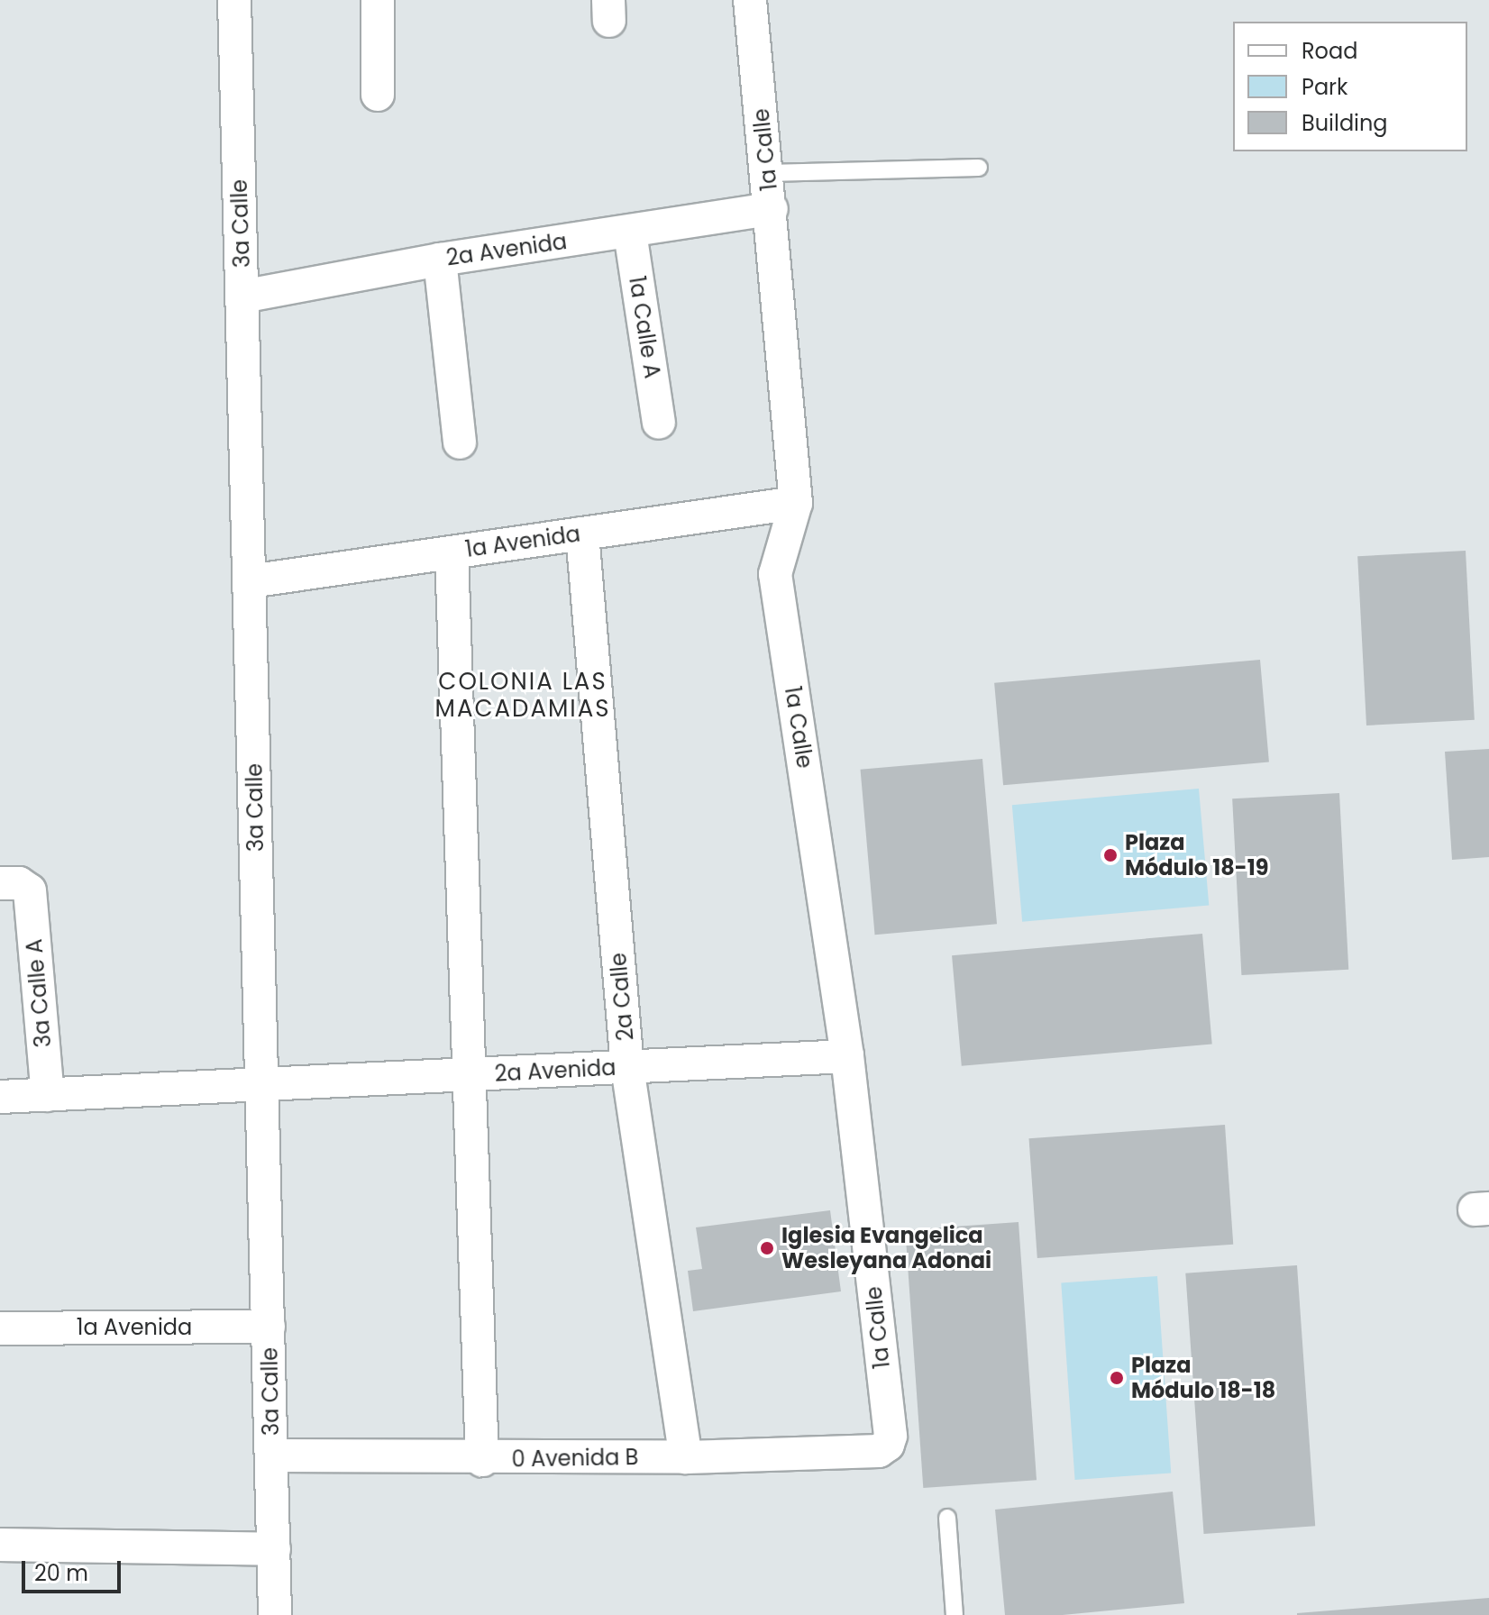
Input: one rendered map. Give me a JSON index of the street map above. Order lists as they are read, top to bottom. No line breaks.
{"streets":{"street":["1a Calle","3a Calle","2a Avenida","1a Calle A","1a Avenida","3a Calle A","2a Calle","0 Avenida B"]},"crossings":[["1a Calle","2a Avenida"],["1a Calle","1a Avenida"],["1a Calle","0 Avenida B"],["3a Calle","2a Avenida"],["3a Calle","1a Avenida"],["3a Calle","0 Avenida B"],["2a Avenida","1a Calle A"],["2a Avenida","2a Calle"],["1a Avenida","2a Calle"],["2a Calle","0 Avenida B"]],"districts":["COLONIA LAS MACADAMIAS"],"places":["Plaza Módulo 18-19","Iglesia Evangelica Wesleyana Adonai","Plaza Módulo 18-18"],"legend":["Road","Park","Building"],"scale_bar":"20 m"}
